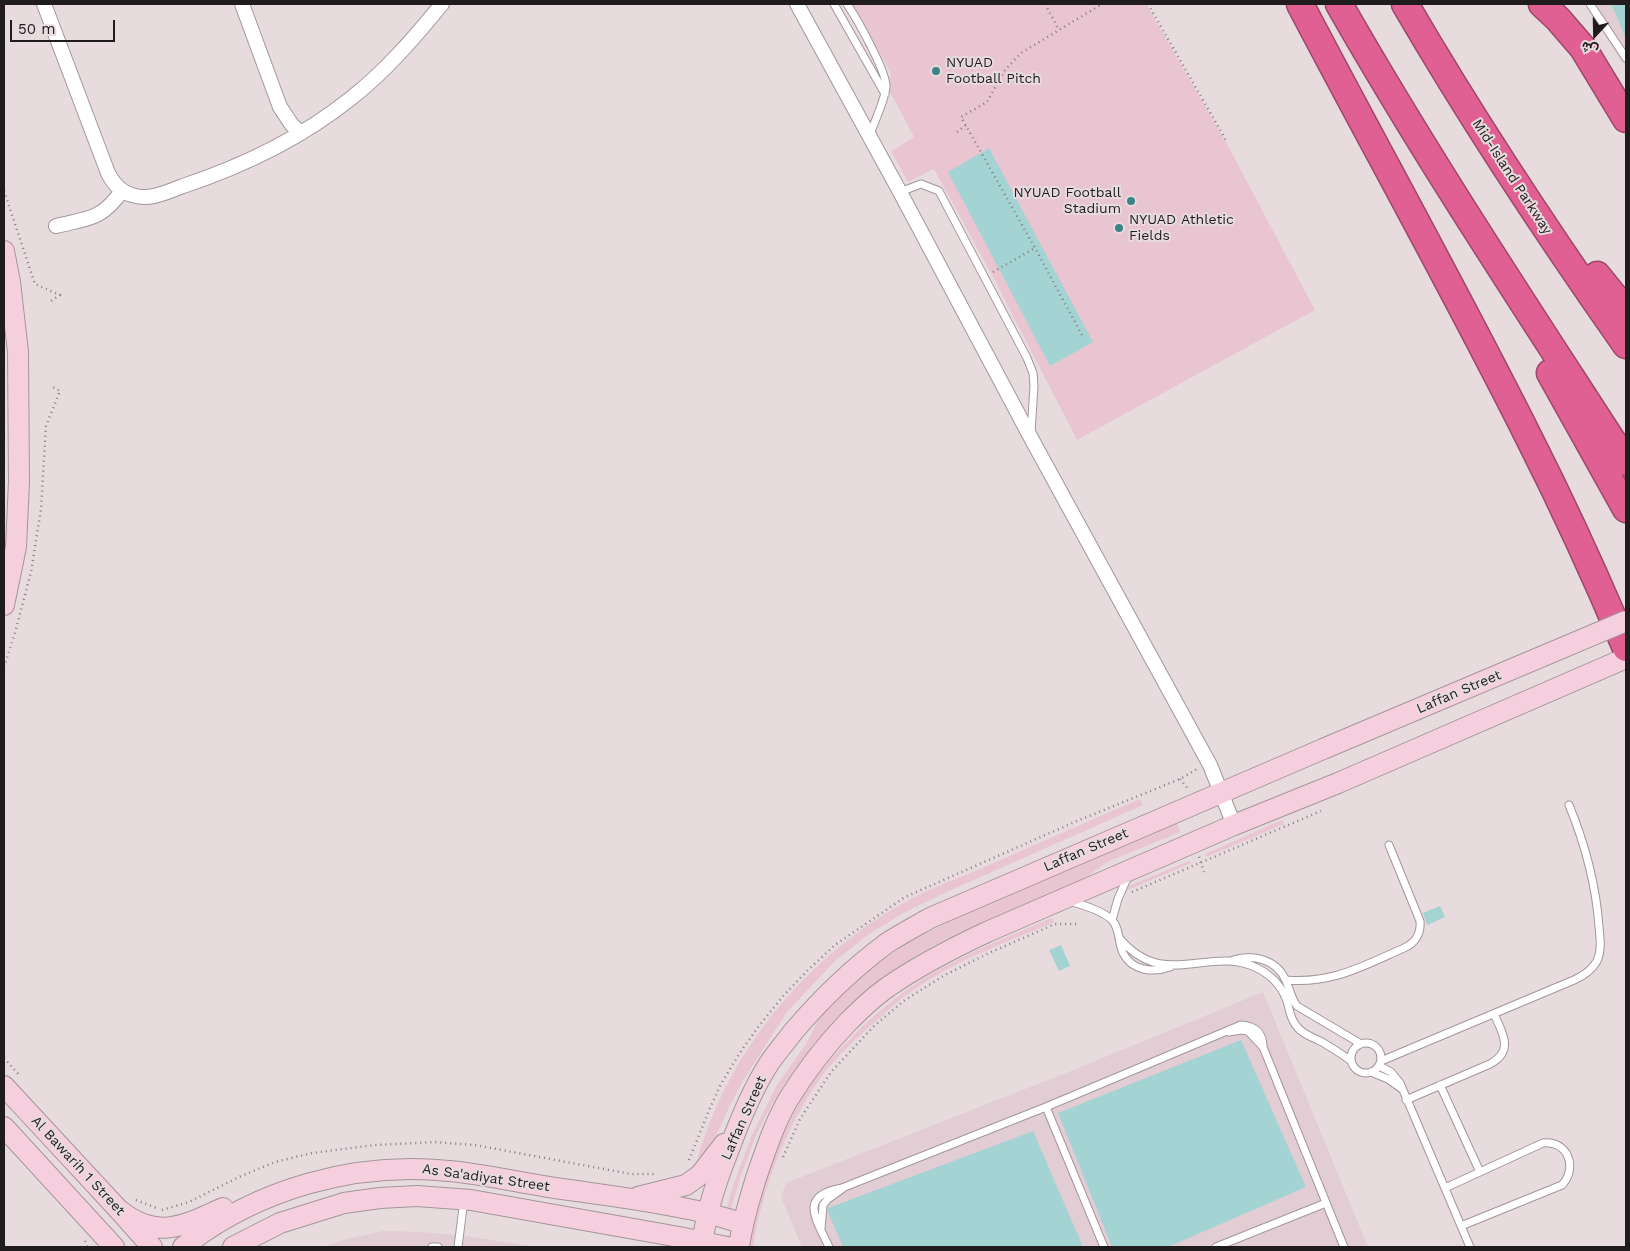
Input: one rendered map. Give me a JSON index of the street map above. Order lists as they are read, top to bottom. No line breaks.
{"streets":{"highway":["Mid-Island Parkway"],"street":["Laffan Street","Al Bawarih 1 Street","As Sa'adiyat Street"]},"crossings":[["Laffan Street","As Sa'adiyat Street"]],"places":["NYUAD Football Pitch","NYUAD Football Stadium","NYUAD Athletic Fields"],"scale_bar":"50 m","north":"bottom"}
